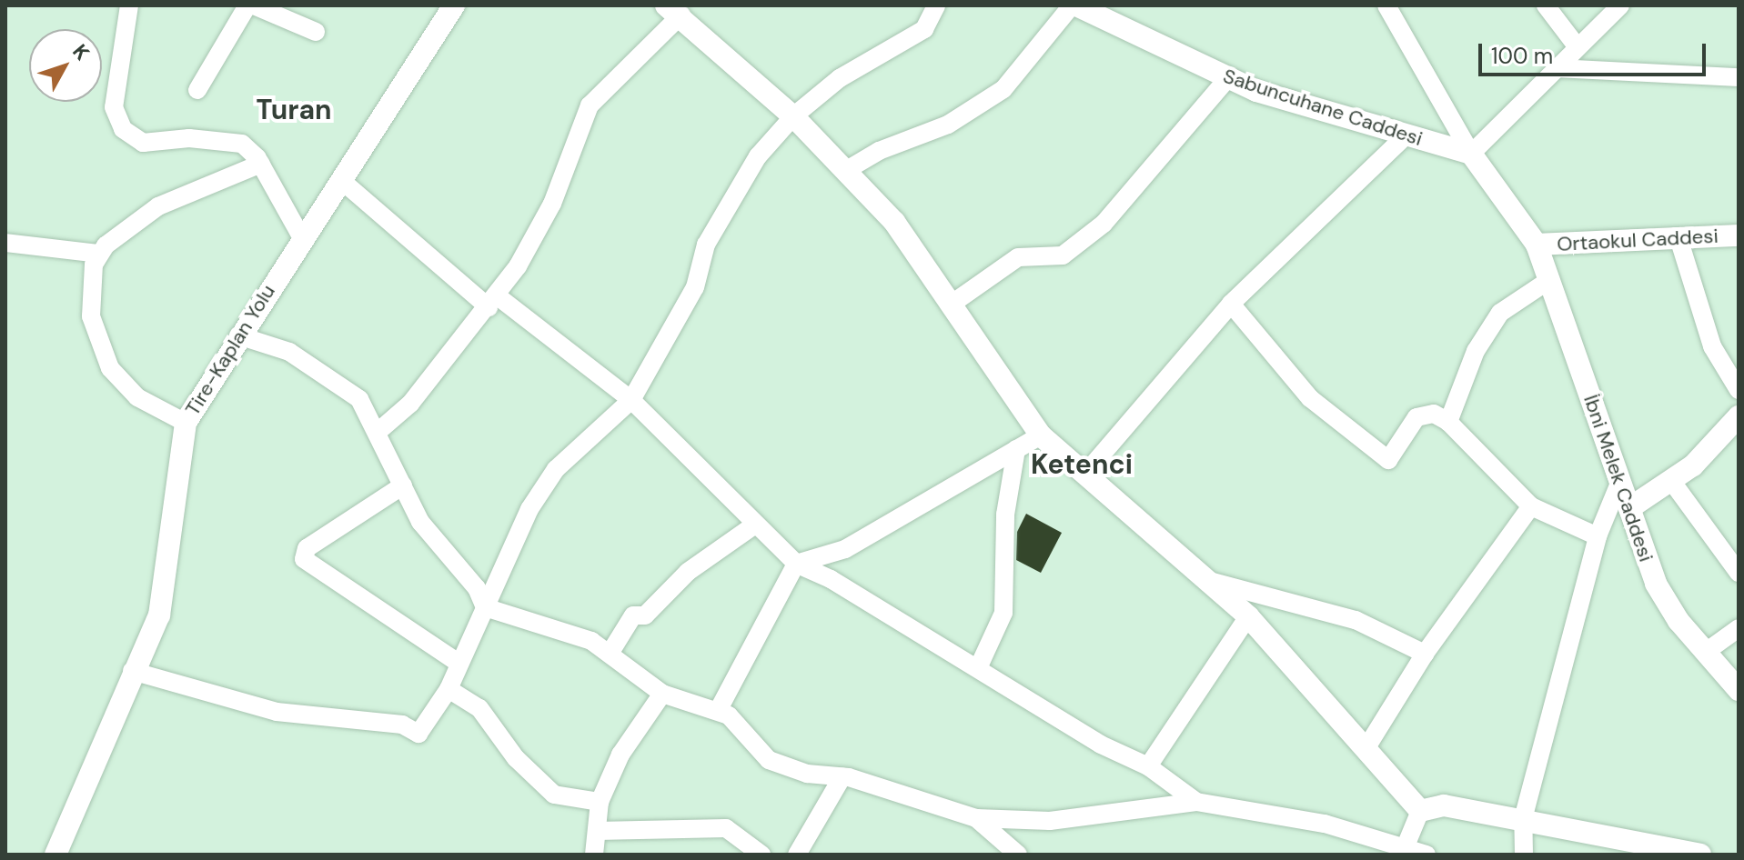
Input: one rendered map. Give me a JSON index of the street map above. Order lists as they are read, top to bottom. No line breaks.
{"streets":{"street":["Sabuncuhane Caddesi","Ortaokul Caddesi","Tire-Kaplan Yolu","İbni Melek Caddesi"]},"crossings":[["Ortaokul Caddesi","İbni Melek Caddesi"]],"districts":["Turan","Ketenci"],"scale_bar":"100 m","north":"top right"}
